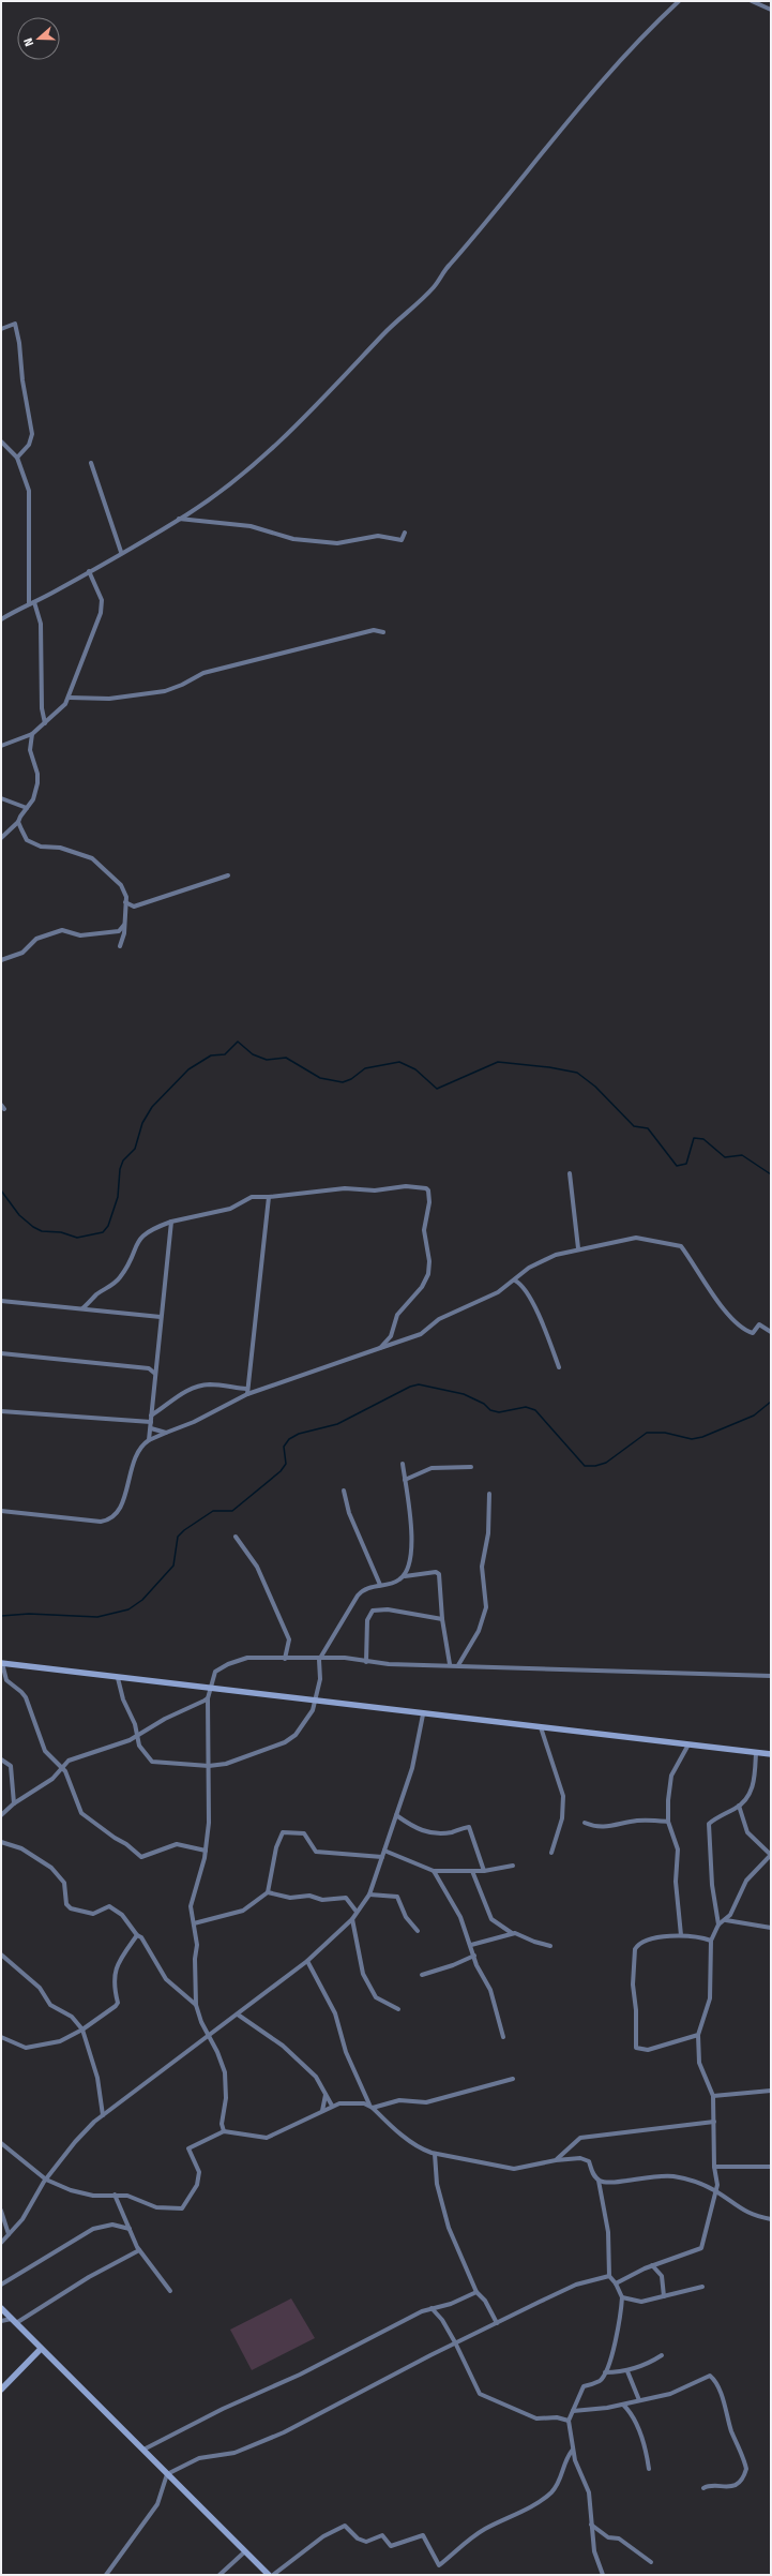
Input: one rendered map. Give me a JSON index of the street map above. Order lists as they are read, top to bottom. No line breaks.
{"north":"left"}
